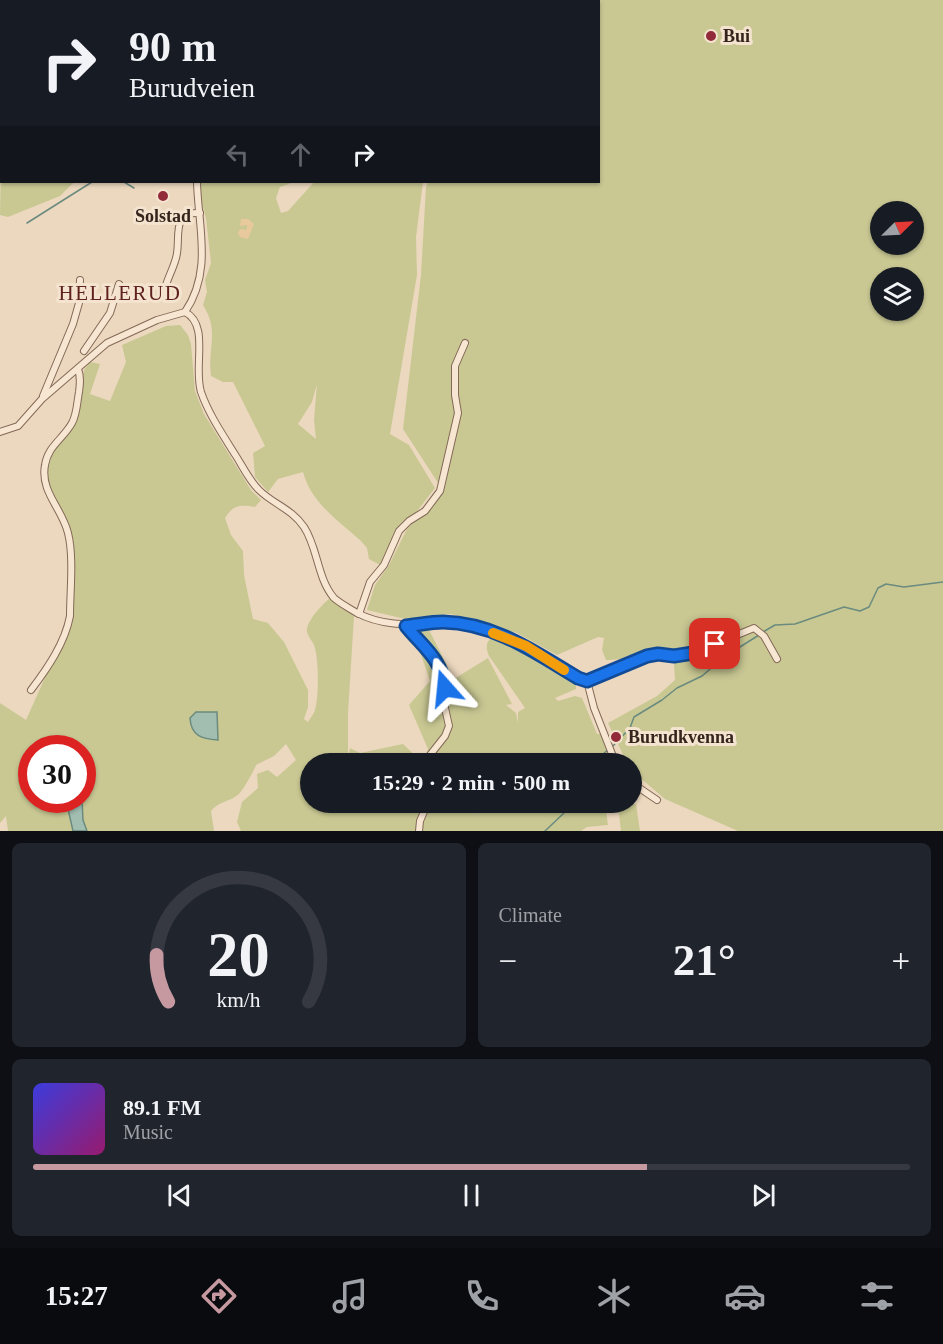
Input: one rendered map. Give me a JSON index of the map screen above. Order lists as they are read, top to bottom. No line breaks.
{"districts":["HELLERUD"],"places":["Bui","Solstad","Burudkvenna"],"north":"top right","page":{"turn":["90 m","Burudveien"],"limit":"30","trip":"15:29 · 2 min · 500 m","tile":"Climate","heat":["−","21°","+"],"song":["89.1 FM","Music"],"tabs":"15:27","gauge":["20","km/h"]}}
